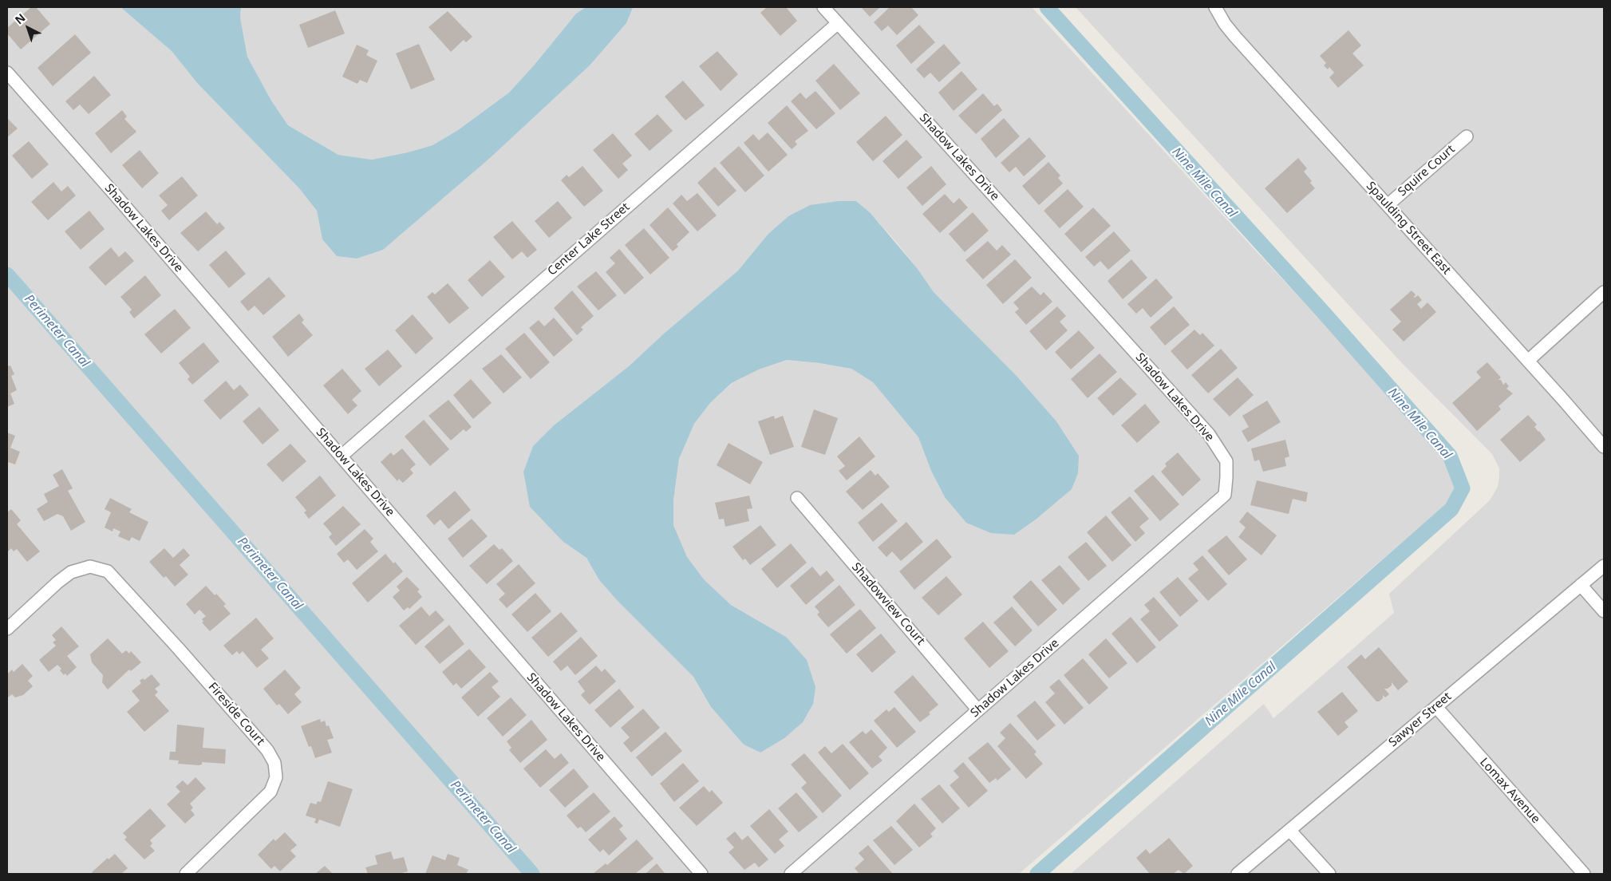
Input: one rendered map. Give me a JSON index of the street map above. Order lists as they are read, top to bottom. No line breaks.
{"streets":{"street":["Shadow Lakes Drive","Squire Court","Spaulding Street East","Center Lake Street","Shadowview Court","Fireside Court","Sawyer Street","Lomax Avenue"]},"crossings":[["Shadow Lakes Drive","Center Lake Street"],["Shadow Lakes Drive","Shadowview Court"],["Squire Court","Spaulding Street East"],["Sawyer Street","Lomax Avenue"]],"water":["Nine Mile Canal","Perimeter Canal"],"north":"top left"}
